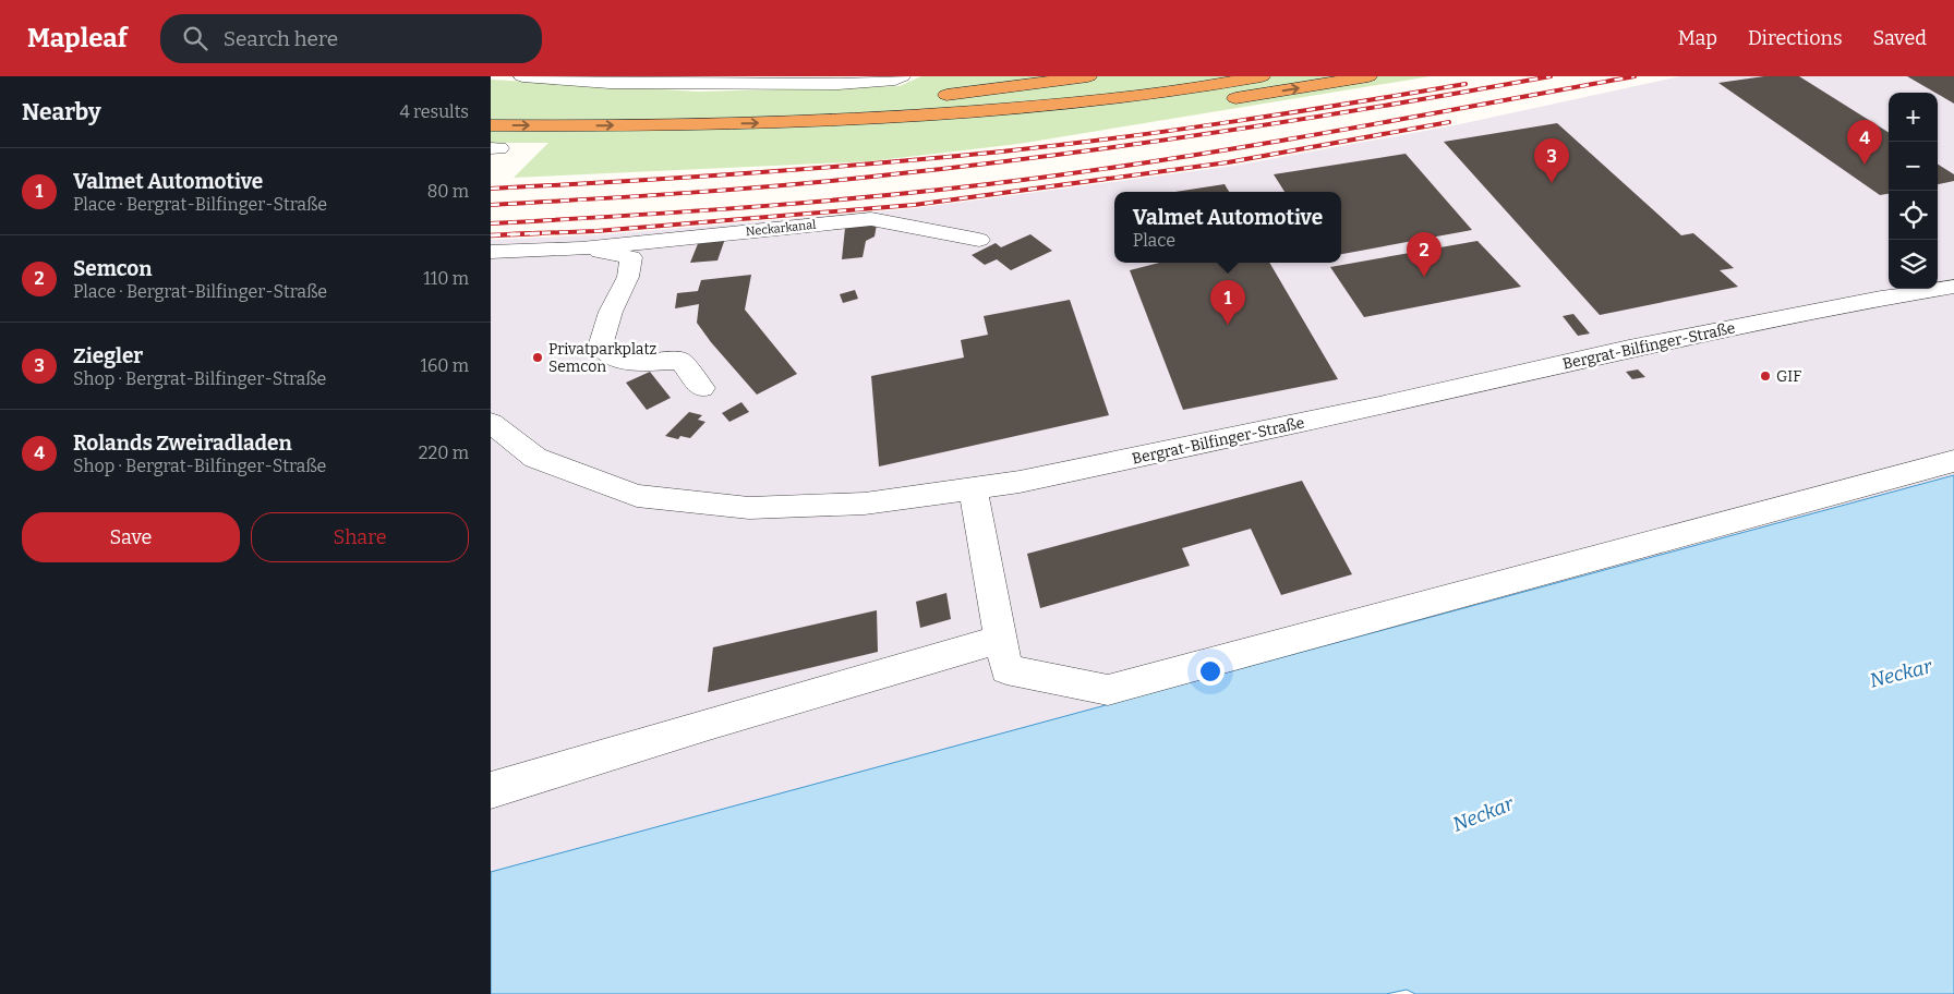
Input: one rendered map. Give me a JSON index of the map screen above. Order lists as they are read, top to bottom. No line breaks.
{"streets":{"street":["Neckarkanal","Bergrat-Bilfinger-Straße"]},"water":["Neckar"],"places":["Privatparkplatz Semcon","GIF"],"page":{"header":"Mapleaf","search":"Search here","nav":["Map","Directions","Saved"],"heading":["Nearby","4 results"],"map_buttons":["+","−"],"pins":["4","3","2","1"],"list":[{"mark":"1","name":"Valmet Automotive","note":"Place · Bergrat-Bilfinger-Straße","value":"80 m"},{"mark":"2","name":"Semcon","note":"Place · Bergrat-Bilfinger-Straße","value":"110 m"},{"mark":"3","name":"Ziegler","note":"Shop · Bergrat-Bilfinger-Straße","value":"160 m"},{"mark":"4","name":"Rolands Zweiradladen","note":"Shop · Bergrat-Bilfinger-Straße","value":"220 m"}],"popup":["Valmet Automotive","Place"],"buttons":["Save","Share"]}}
